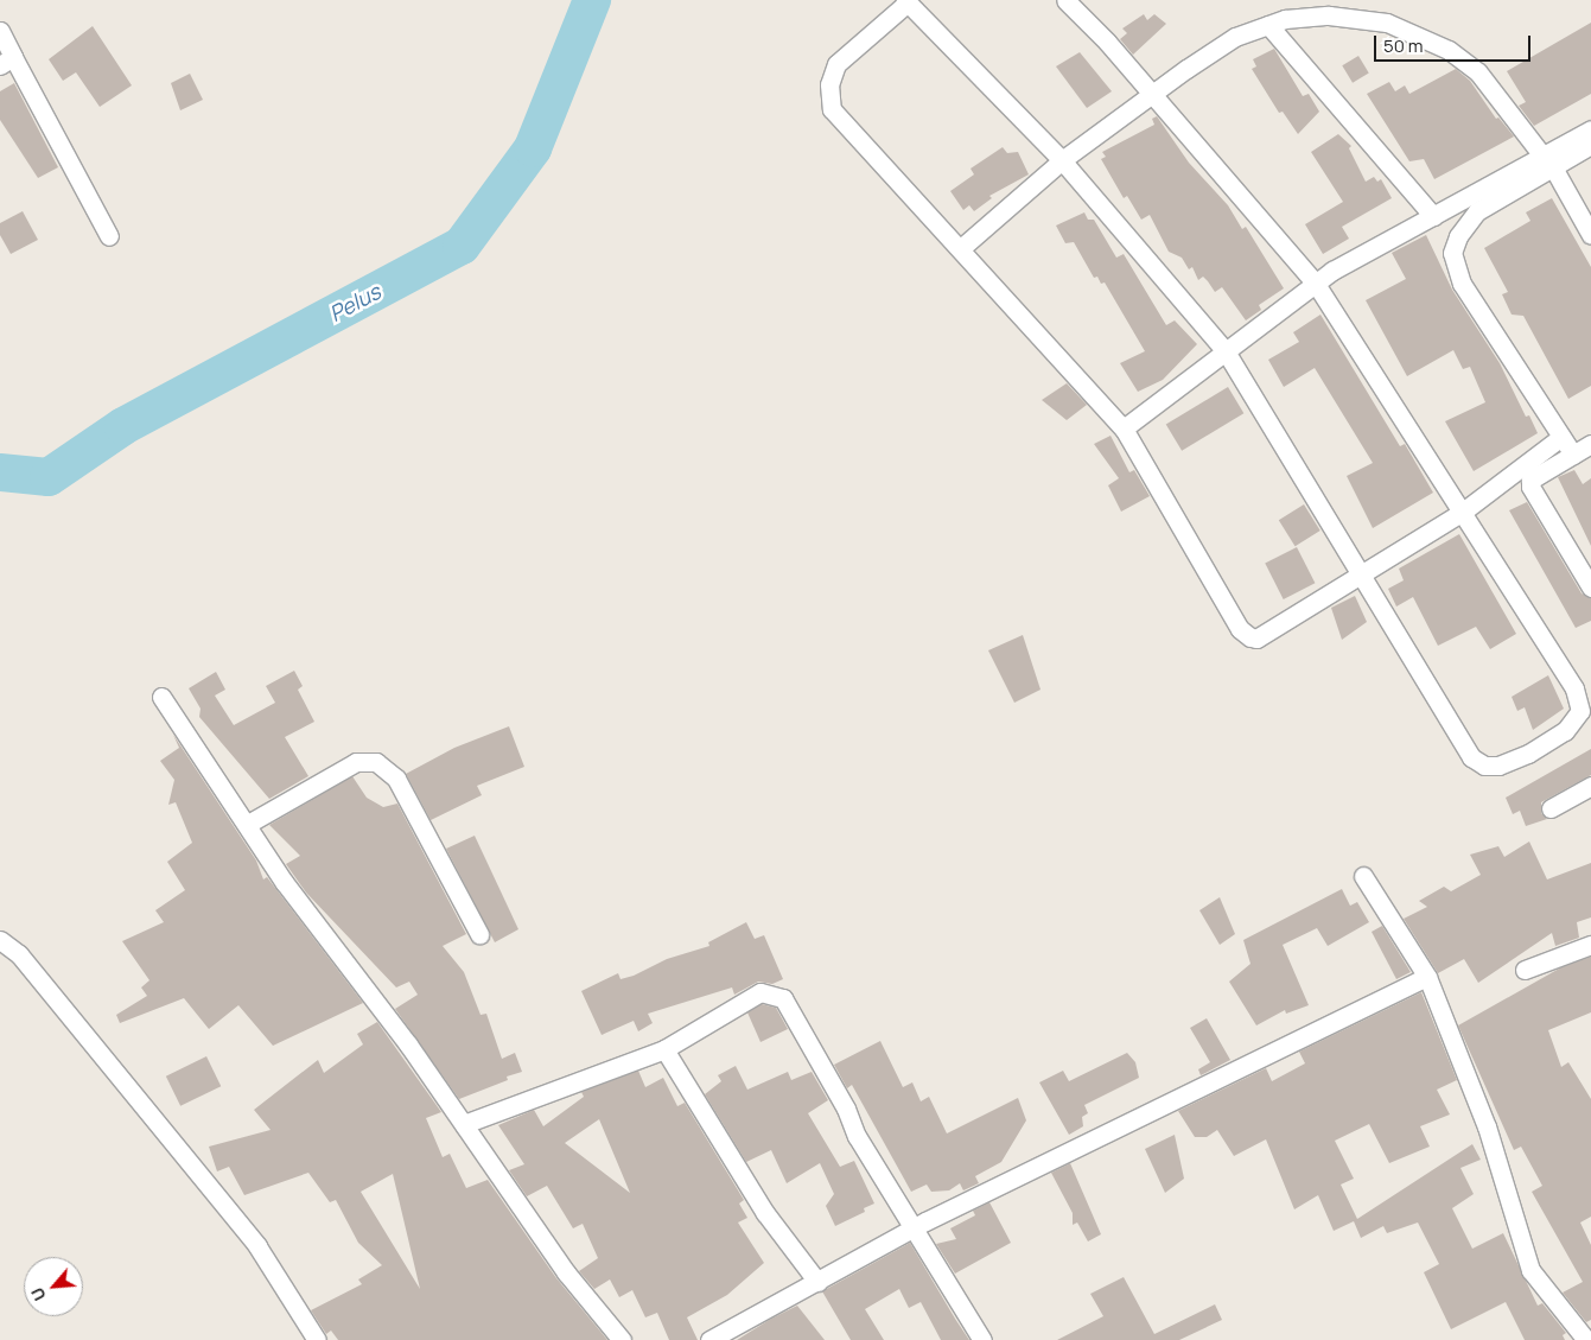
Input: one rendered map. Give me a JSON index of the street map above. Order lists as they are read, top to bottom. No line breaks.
{"water":["Pelus"],"scale_bar":"50 m","north":"bottom left"}
